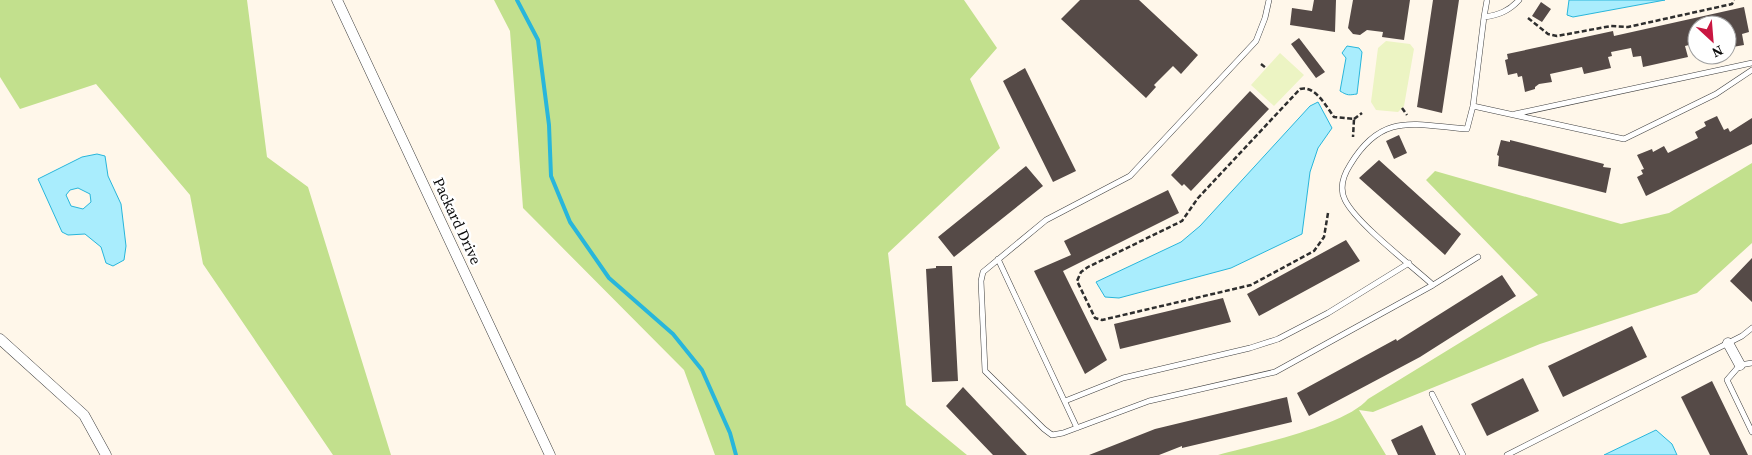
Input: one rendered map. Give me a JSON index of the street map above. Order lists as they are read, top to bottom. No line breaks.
{"streets":{"street":["Packard Drive"]},"north":"bottom right"}
